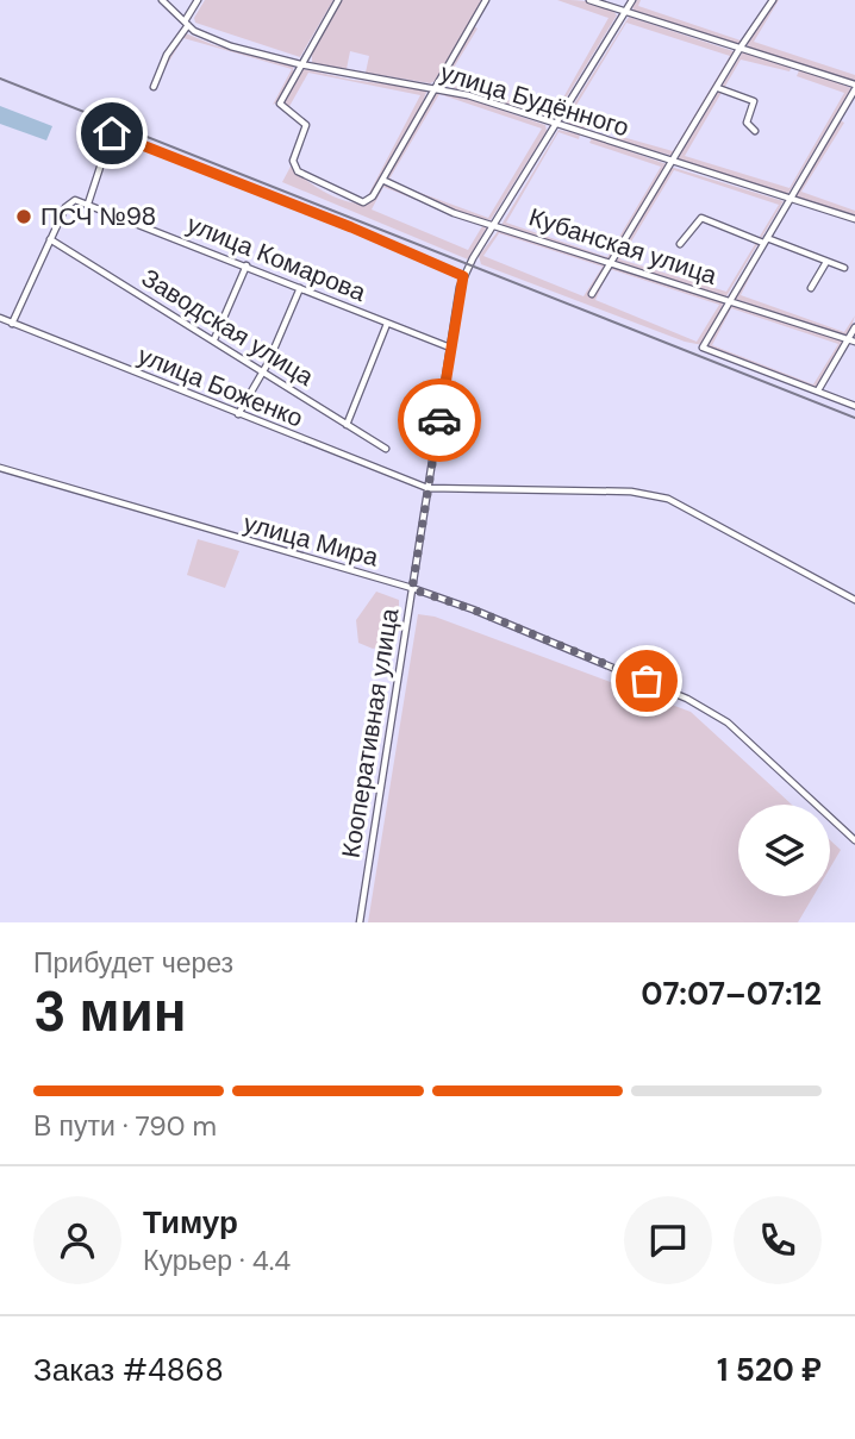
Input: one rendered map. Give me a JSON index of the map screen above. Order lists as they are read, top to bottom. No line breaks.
{"streets":{"street":["улица Будённого","Кубанская улица","улица Комарова","Заводская улица","улица Боженко","улица Мира","Кооперативная улица"]},"crossings":[["улица Будённого","Кооперативная улица"],["Кубанская улица","Кооперативная улица"],["улица Комарова","Заводская улица"],["улица Комарова","Кооперативная улица"],["улица Боженко","Кооперативная улица"],["улица Мира","Кооперативная улица"]],"places":["ПСЧ №98"],"page":{"heading":["3 мин","Прибудет через","07:07–07:12"],"panel":["Тимур","Курьер · 4.4","Заказ #4868","1 520 ₽"],"bar":"В пути · 790 m"}}
